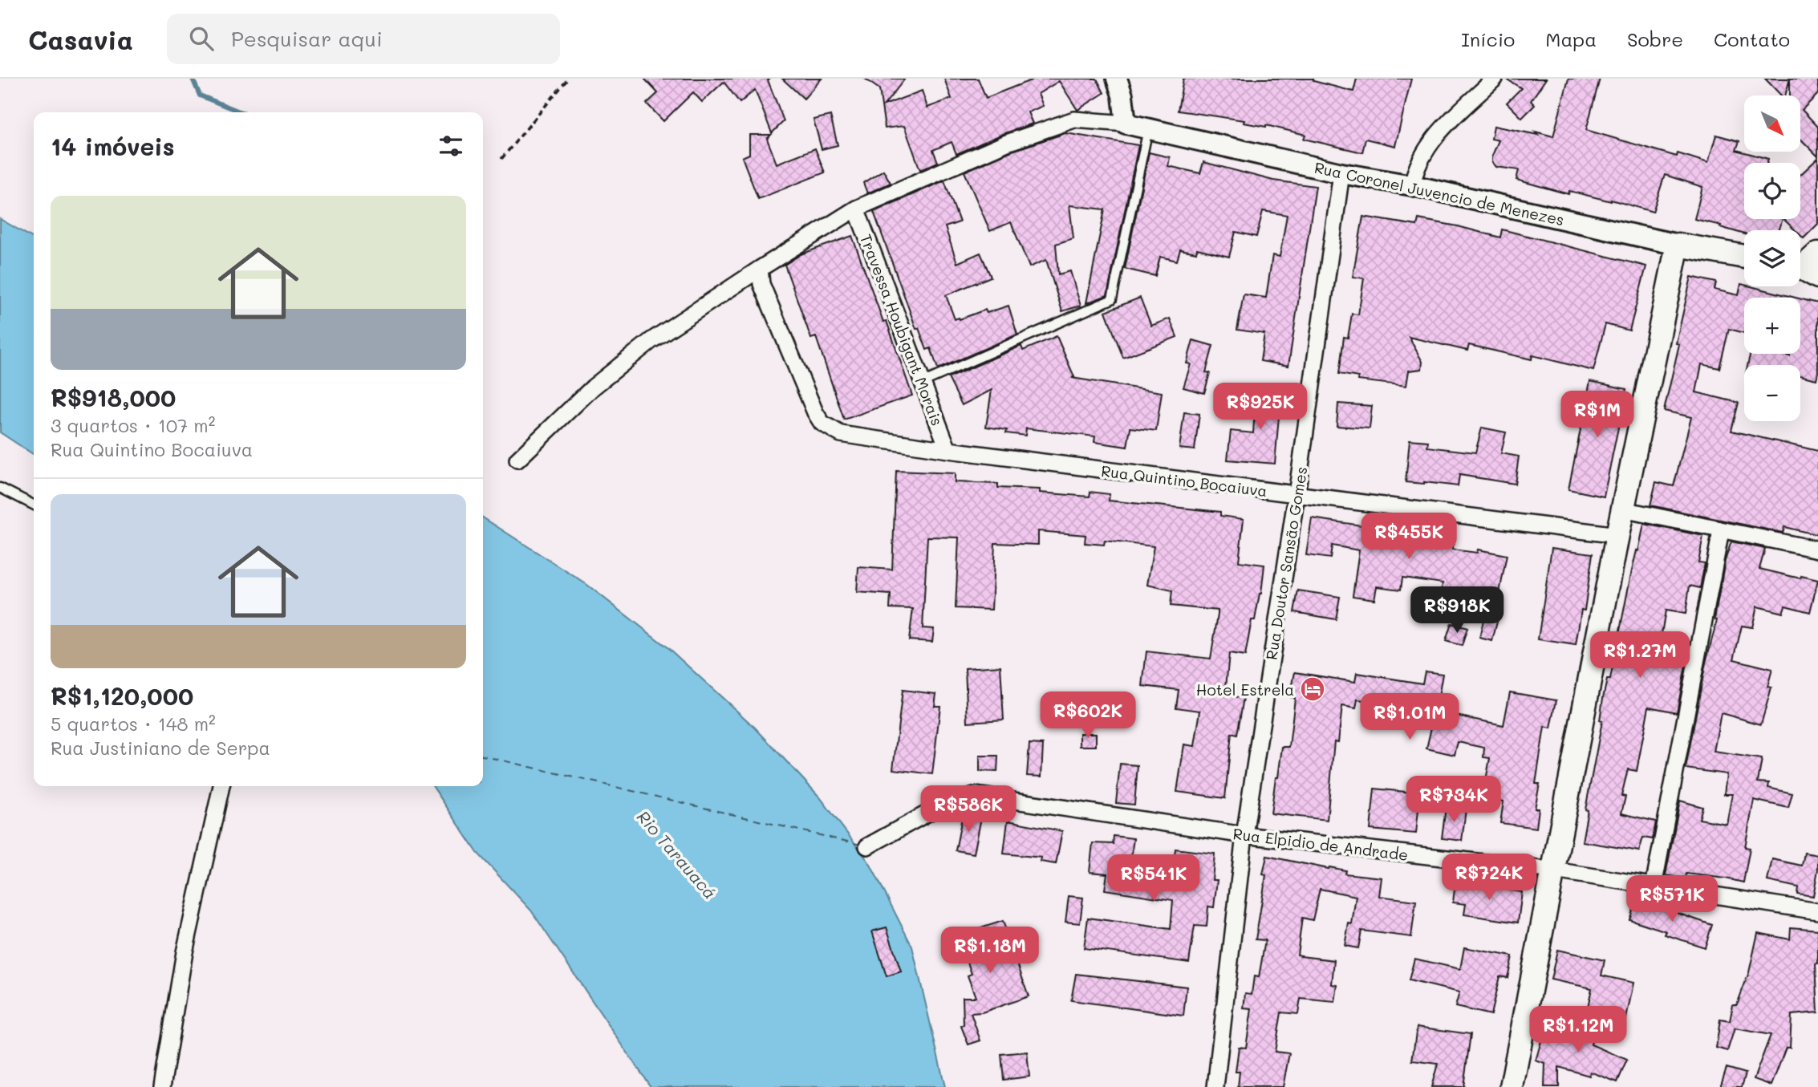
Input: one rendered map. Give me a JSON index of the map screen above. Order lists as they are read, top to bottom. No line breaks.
{"streets":{"main road":["Rua Coronel Juvencio de Menezes"],"street":["Travessa Houbigant Morais","Rua Quintino Bocaiuva","Rua Doutor Sansão Gomes","Rua Elpidio de Andrade"]},"crossings":[["Rua Coronel Juvencio de Menezes","Rua Doutor Sansão Gomes"],["Travessa Houbigant Morais","Rua Quintino Bocaiuva"],["Rua Quintino Bocaiuva","Rua Doutor Sansão Gomes"],["Rua Doutor Sansão Gomes","Rua Elpidio de Andrade"]],"water":["Rio Tarauacá"],"places":{"hotel":["Hotel Estrela"]},"north":"bottom right","page":{"header":"Casavia","search":"Pesquisar aqui","nav":["Início","Mapa","Sobre","Contato"],"map_buttons":["+","−"],"heading":"14 imóveis","list":[{"name":"R$918,000","note":"3 quartos · 107 m² · Rua Quintino Bocaiuva"},{"name":"R$1,120,000","note":"5 quartos · 148 m² · Rua Justiniano de Serpa"}],"price":["R$925K","R$1M","R$455K","R$918K","R$1.27M","R$602K","R$1.01M","R$734K","R$586K","R$724K","R$541K","R$571K","R$1.18M","R$1.12M"]}}
